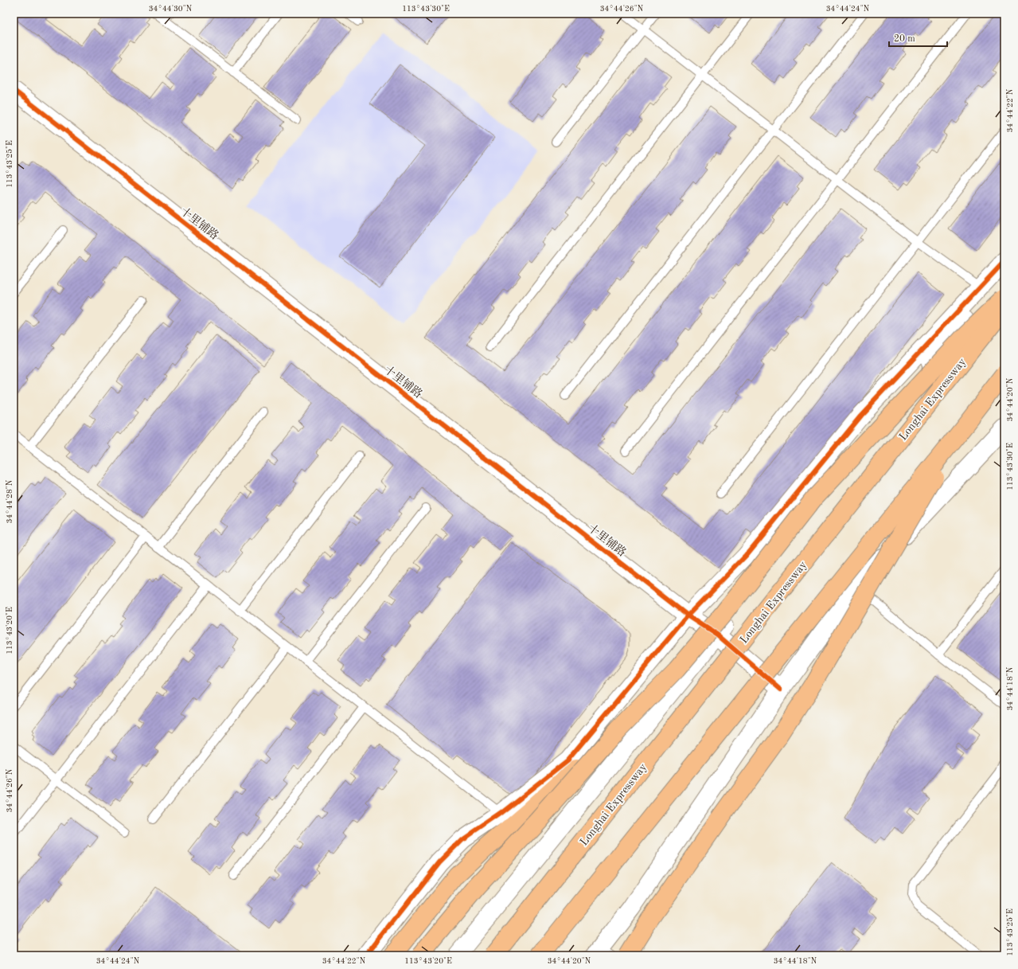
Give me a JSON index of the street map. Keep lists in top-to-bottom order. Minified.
{"streets":{"highway":["Longhai Expressway"],"street":["十里铺路"]},"scale_bar":"20 m","coordinates":["34°44'30\"N","113°43'30\"E","34°44'26\"N","34°44'24\"N","34°44'22\"N","113°43'25\"E","34°44'20\"N","34°44'28\"N","113°43'20\"E","34°44'18\"N"]}
